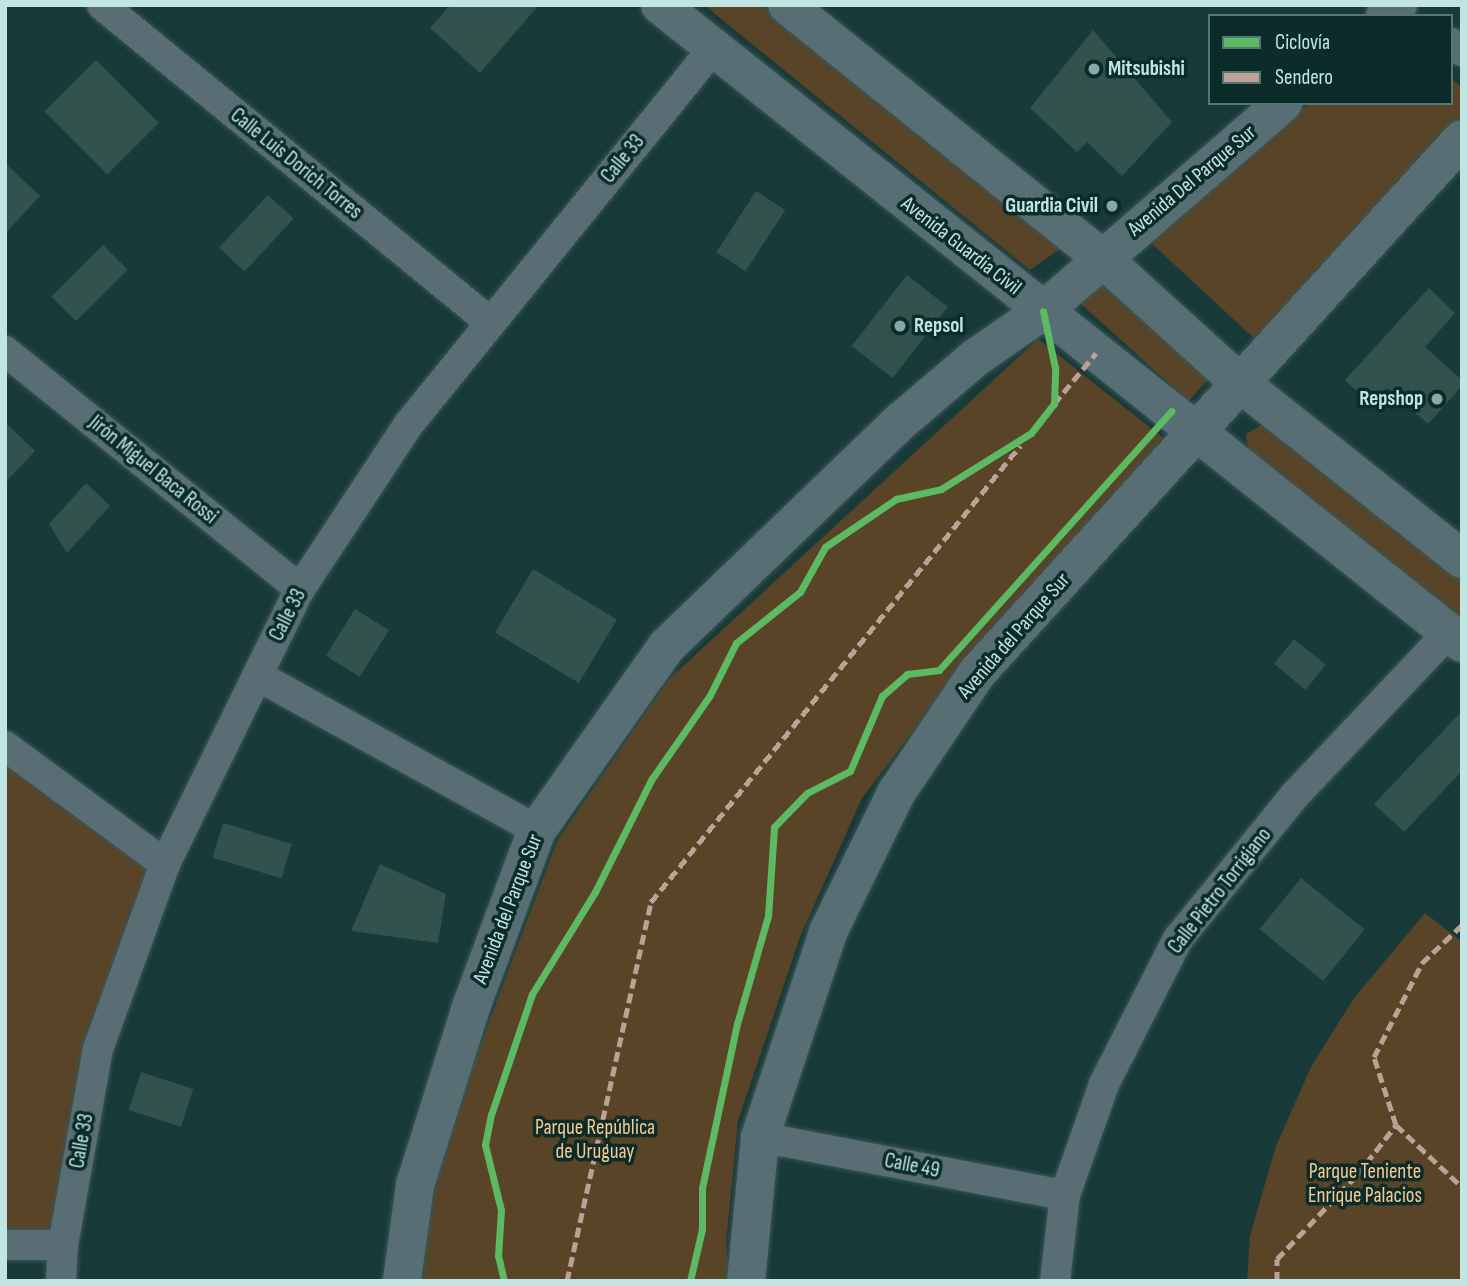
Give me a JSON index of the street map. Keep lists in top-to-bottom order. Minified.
{"streets":{"main road":["Avenida Del Parque Sur","Avenida Guardia Civil","Avenida del Parque Sur"],"street":["Calle 33","Calle Luis Dorich Torres","Jirón Miguel Baca Rossi","Calle Pietro Torrigiano","Calle 49"]},"crossings":[["Calle 33","Calle Luis Dorich Torres"],["Calle 33","Avenida Guardia Civil"],["Calle 33","Jirón Miguel Baca Rossi"],["Avenida Del Parque Sur","Avenida del Parque Sur"],["Avenida Guardia Civil","Avenida del Parque Sur"],["Avenida Guardia Civil","Calle Pietro Torrigiano"],["Avenida del Parque Sur","Calle 49"],["Calle Pietro Torrigiano","Calle 49"]],"parks":["Parque República de Uruguay","Parque Teniente Enrique Palacios"],"places":["Mitsubishi","Guardia Civil","Repsol","Repshop"],"legend":["Ciclovía","Sendero"]}
